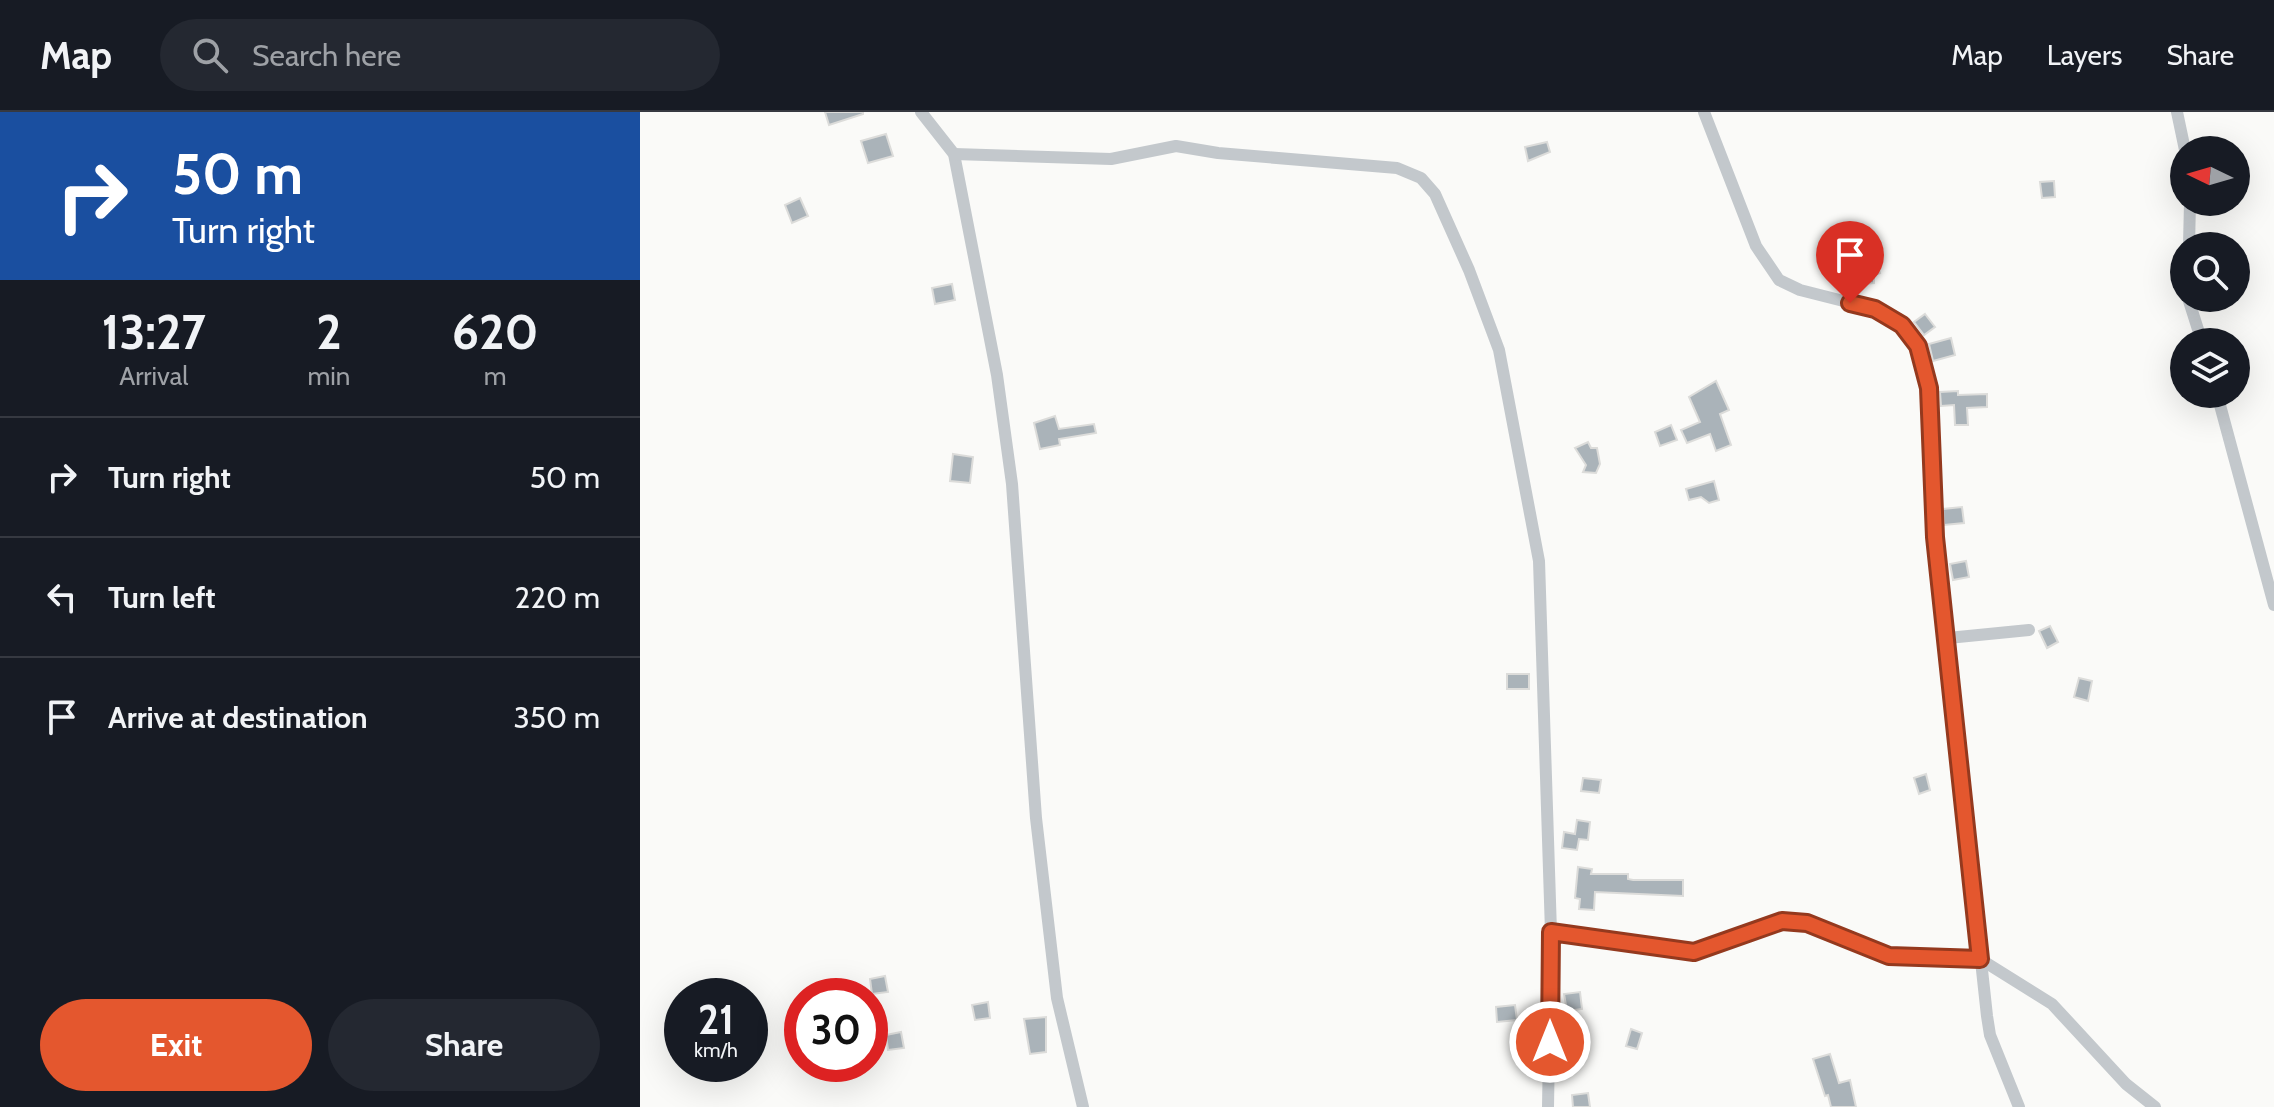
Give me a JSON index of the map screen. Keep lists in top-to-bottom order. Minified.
{"north":"left","page":{"header":"Map","search":"Search here","nav":["Map","Layers","Share"],"turn":["50 m","Turn right"],"eta":["13:27","Arrival","2","min","620","m"],"list":[{"name":"Turn right","value":"50 m"},{"name":"Turn left","value":"220 m"},{"name":"Arrive at destination","value":"350 m"}],"speed":"21 km/h","limit":"30","buttons":["Exit","Share"]}}
